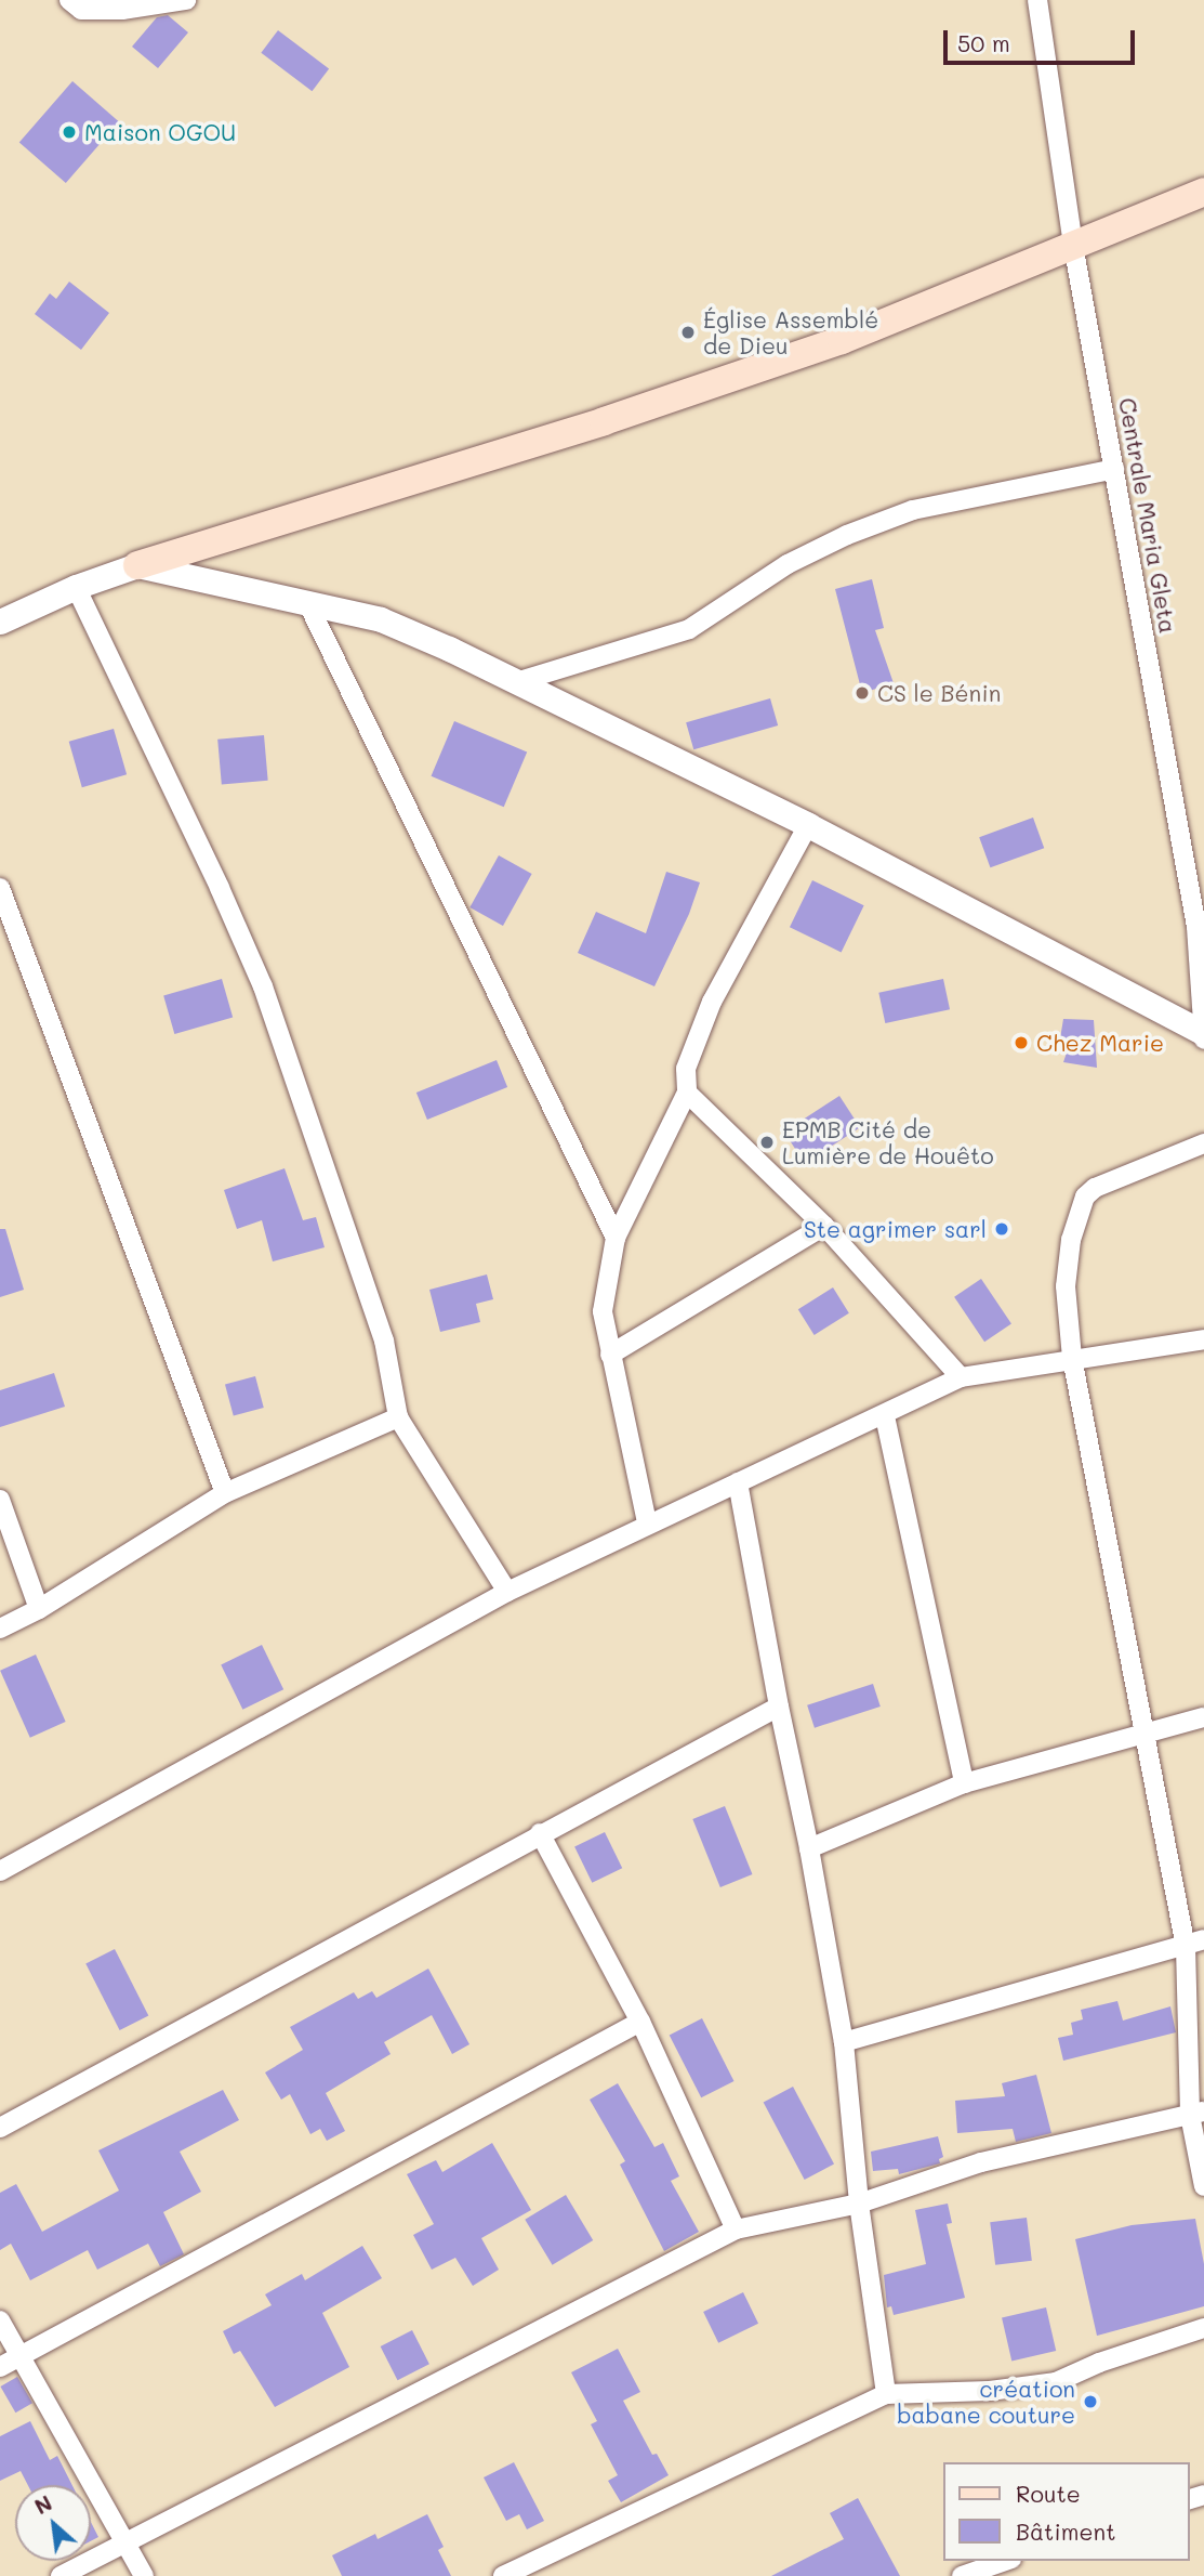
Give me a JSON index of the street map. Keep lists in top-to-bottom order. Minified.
{"streets":{"street":["Centrale Maria Gleta"]},"places":["Maison OGOU","Église Assemblé de Dieu","CS le Bénin","Chez Marie","EPMB Cité de Lumière de Houêto","Ste agrimer sarl","création babane couture"],"legend":["Route","Bâtiment"],"scale_bar":"50 m","north":"top left"}
